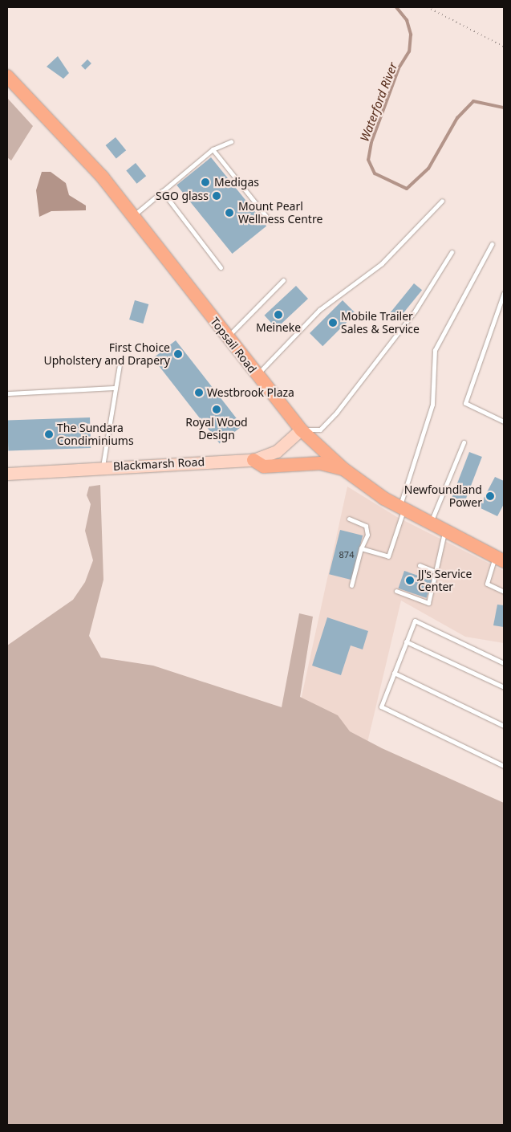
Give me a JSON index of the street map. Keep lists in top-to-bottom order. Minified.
{"streets":{"main road":["Topsail Road","Blackmarsh Road"]},"crossings":[["Topsail Road","Blackmarsh Road"]],"water":["Waterford River"],"places":["Medigas","SGO glass","Mount Pearl Wellness Centre","Meineke","Mobile Trailer Sales & Service","First Choice Upholstery and Drapery","Westbrook Plaza","Royal Wood Design","The Sundara Condiminiums","Newfoundland Power","JJ's Service Center"],"house_numbers":["874"]}
